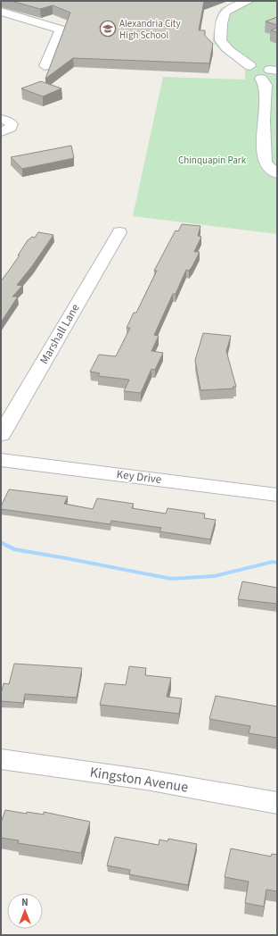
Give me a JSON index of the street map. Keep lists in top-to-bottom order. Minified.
{"streets":{"street":["Marshall Lane","Key Drive","Kingston Avenue"]},"parks":["Chinquapin Park"],"places":{"school or university":["Alexandria City High School"]},"north":"top"}
